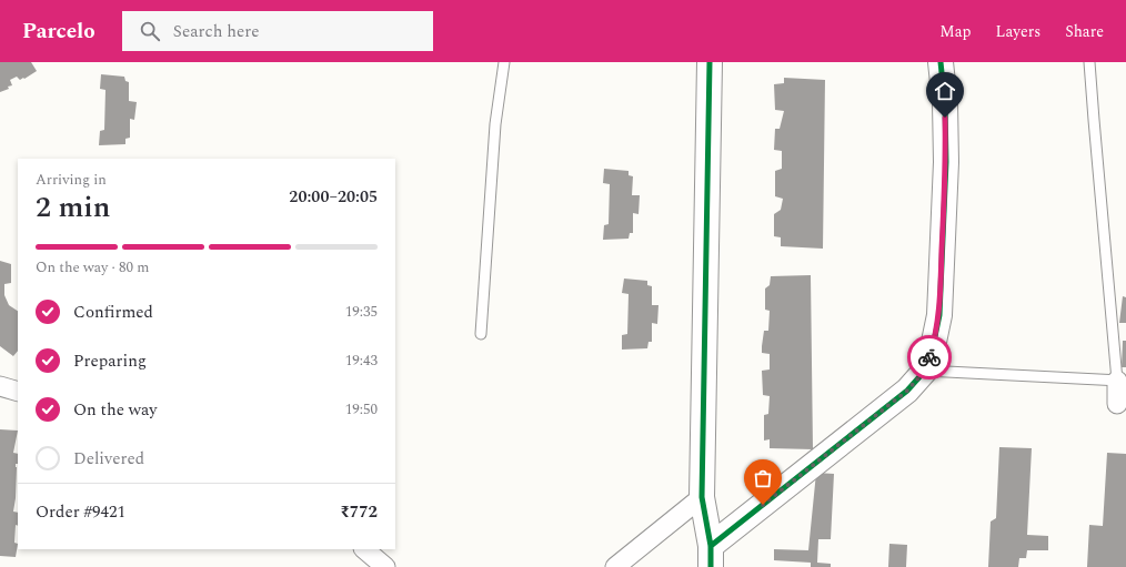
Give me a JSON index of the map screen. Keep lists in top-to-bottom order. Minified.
{"page":{"header":"Parcelo","search":"Search here","nav":["Map","Layers","Share"],"heading":["2 min","Arriving in","20:00–20:05"],"panel":["Order #9421","₹772"],"bar":"On the way · 80 m","list":[["Confirmed","19:35"],["Preparing","19:43"],["On the way","19:50"],"Delivered"]}}
